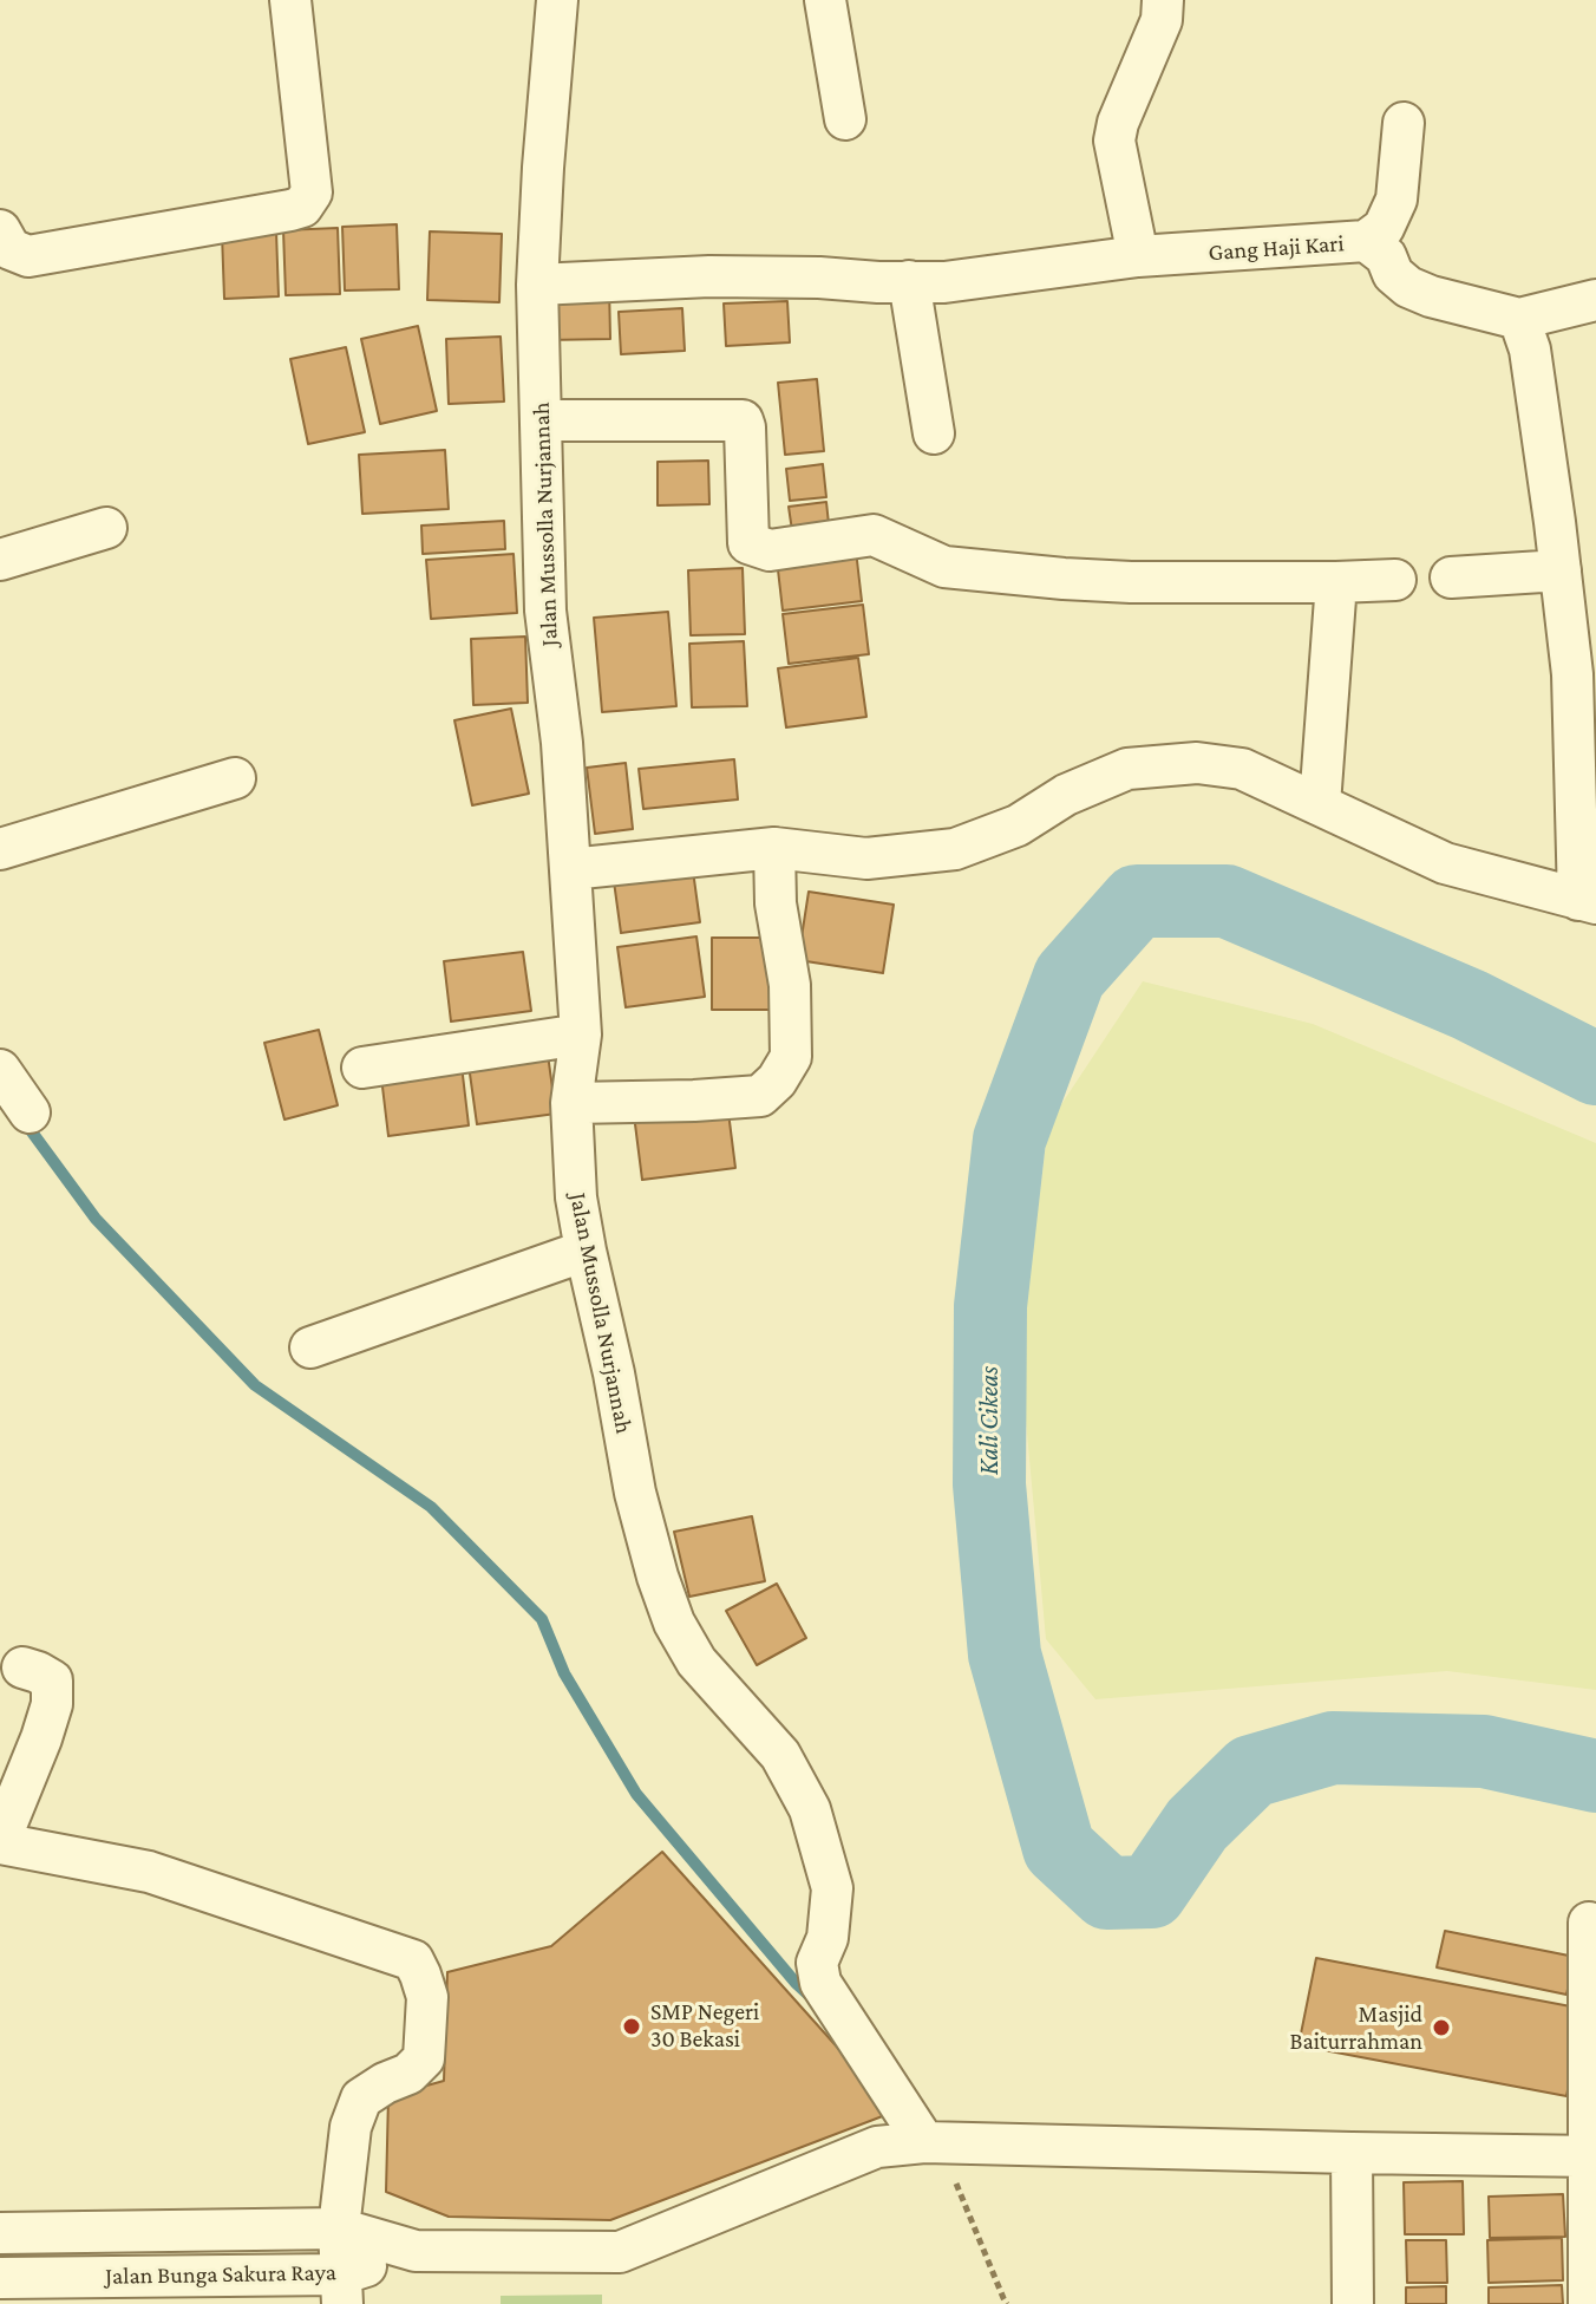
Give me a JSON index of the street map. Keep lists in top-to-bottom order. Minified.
{"streets":{"street":["Gang Haji Kari","Jalan Mussolla Nurjannah","Jalan Bunga Sakura Raya"]},"crossings":[["Gang Haji Kari","Jalan Mussolla Nurjannah"]],"water":["Kali Cikeas"],"places":["SMP Negeri 30 Bekasi","Masjid Baiturrahman"]}
